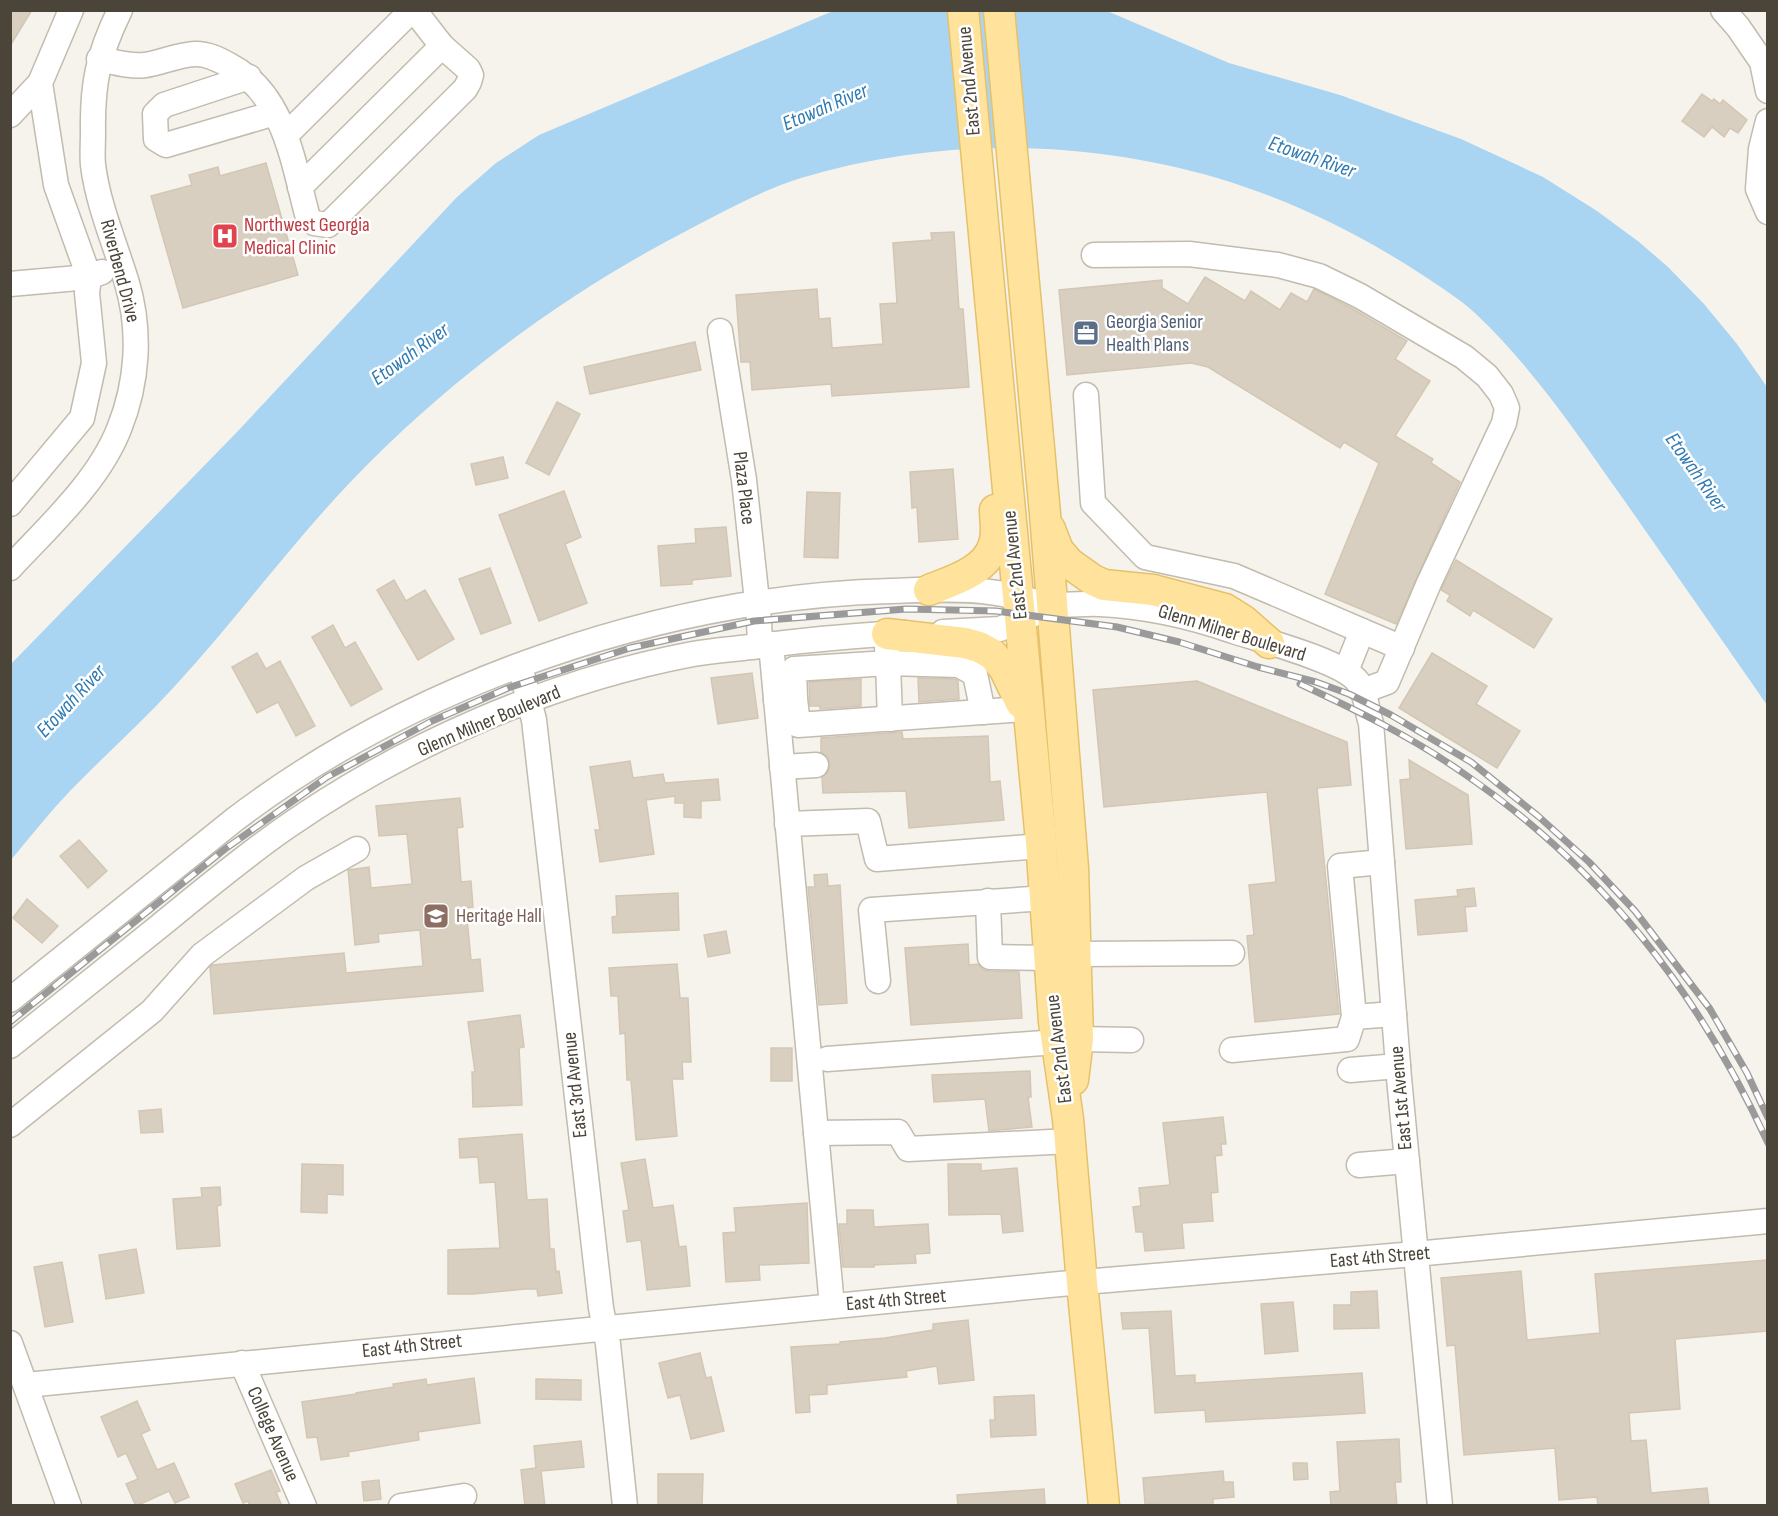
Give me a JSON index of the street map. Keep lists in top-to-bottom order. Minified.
{"streets":{"main road":["East 2nd Avenue"],"street":["Riverbend Drive","Plaza Place","Glenn Milner Boulevard","East 3rd Avenue","East 1st Avenue","East 4th Street","College Avenue"]},"crossings":[["East 2nd Avenue","Glenn Milner Boulevard"],["East 2nd Avenue","East 4th Street"],["Plaza Place","Glenn Milner Boulevard"],["Glenn Milner Boulevard","East 3rd Avenue"],["Glenn Milner Boulevard","East 1st Avenue"],["East 3rd Avenue","East 4th Street"],["East 1st Avenue","East 4th Street"],["East 4th Street","College Avenue"]],"water":["Etowah River"],"places":{"hospital":["Northwest Georgia Medical Clinic"],"office":["Georgia Senior Health Plans"],"school or university":["Heritage Hall"]}}
